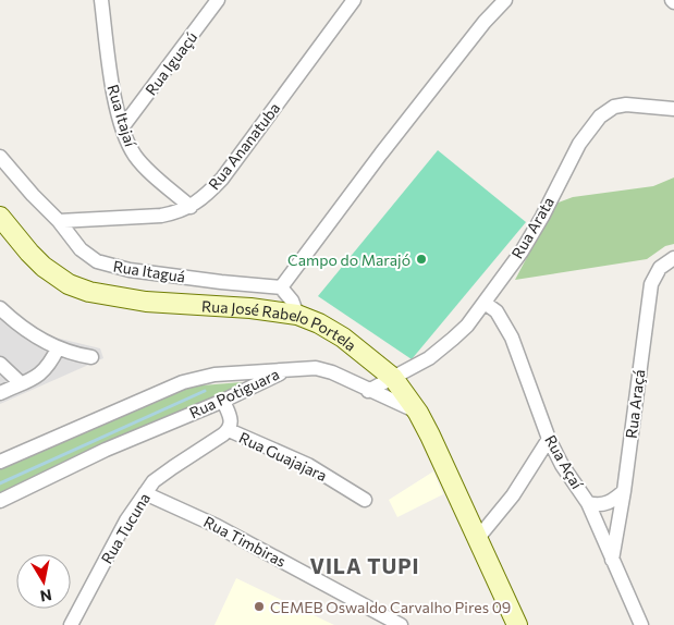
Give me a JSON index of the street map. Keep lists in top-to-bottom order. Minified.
{"streets":{"street":["Rua Iguaçú","Rua Itajaí","Rua Ananatuba","Rua Arata","Rua Itaguá","Rua José Rabelo Portela","Rua Potiguara","Rua Araçá","Rua Guajajara","Rua Açaí","Rua Tucuna","Rua Timbiras"]},"crossings":[["Rua Iguaçú","Rua Itajaí"],["Rua Itajaí","Rua Ananatuba"],["Rua Ananatuba","Rua Itaguá"],["Rua Arata","Rua José Rabelo Portela"],["Rua Arata","Rua Açaí"],["Rua Araçá","Rua Açaí"],["Rua Guajajara","Rua Tucuna"],["Rua Tucuna","Rua Timbiras"]],"districts":["VILA TUPI"],"places":["Campo do Marajó","CEMEB Oswaldo Carvalho Pires 09"],"north":"bottom"}
